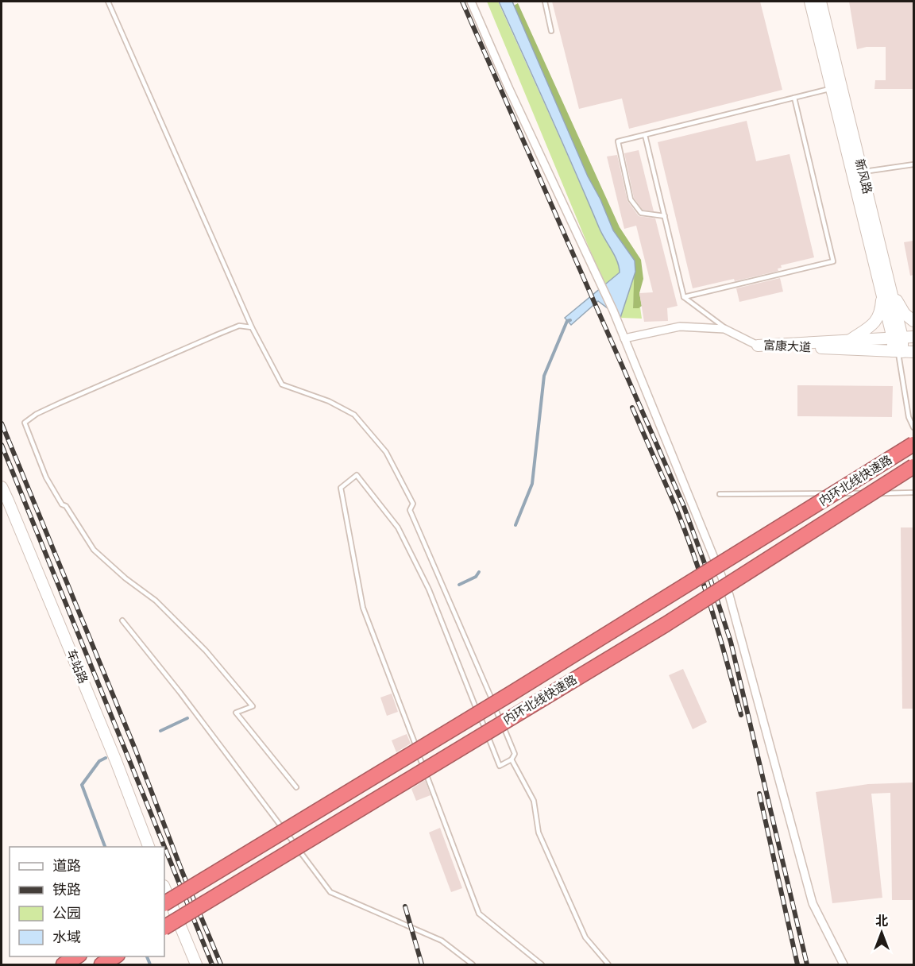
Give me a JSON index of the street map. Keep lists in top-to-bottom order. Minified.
{"streets":{"highway":["内环北线快速路"],"main road":["新风路","富康大道","车站路"]},"crossings":[["新风路","富康大道"]],"legend":["道路","铁路","公园","水域"],"north":"top"}
